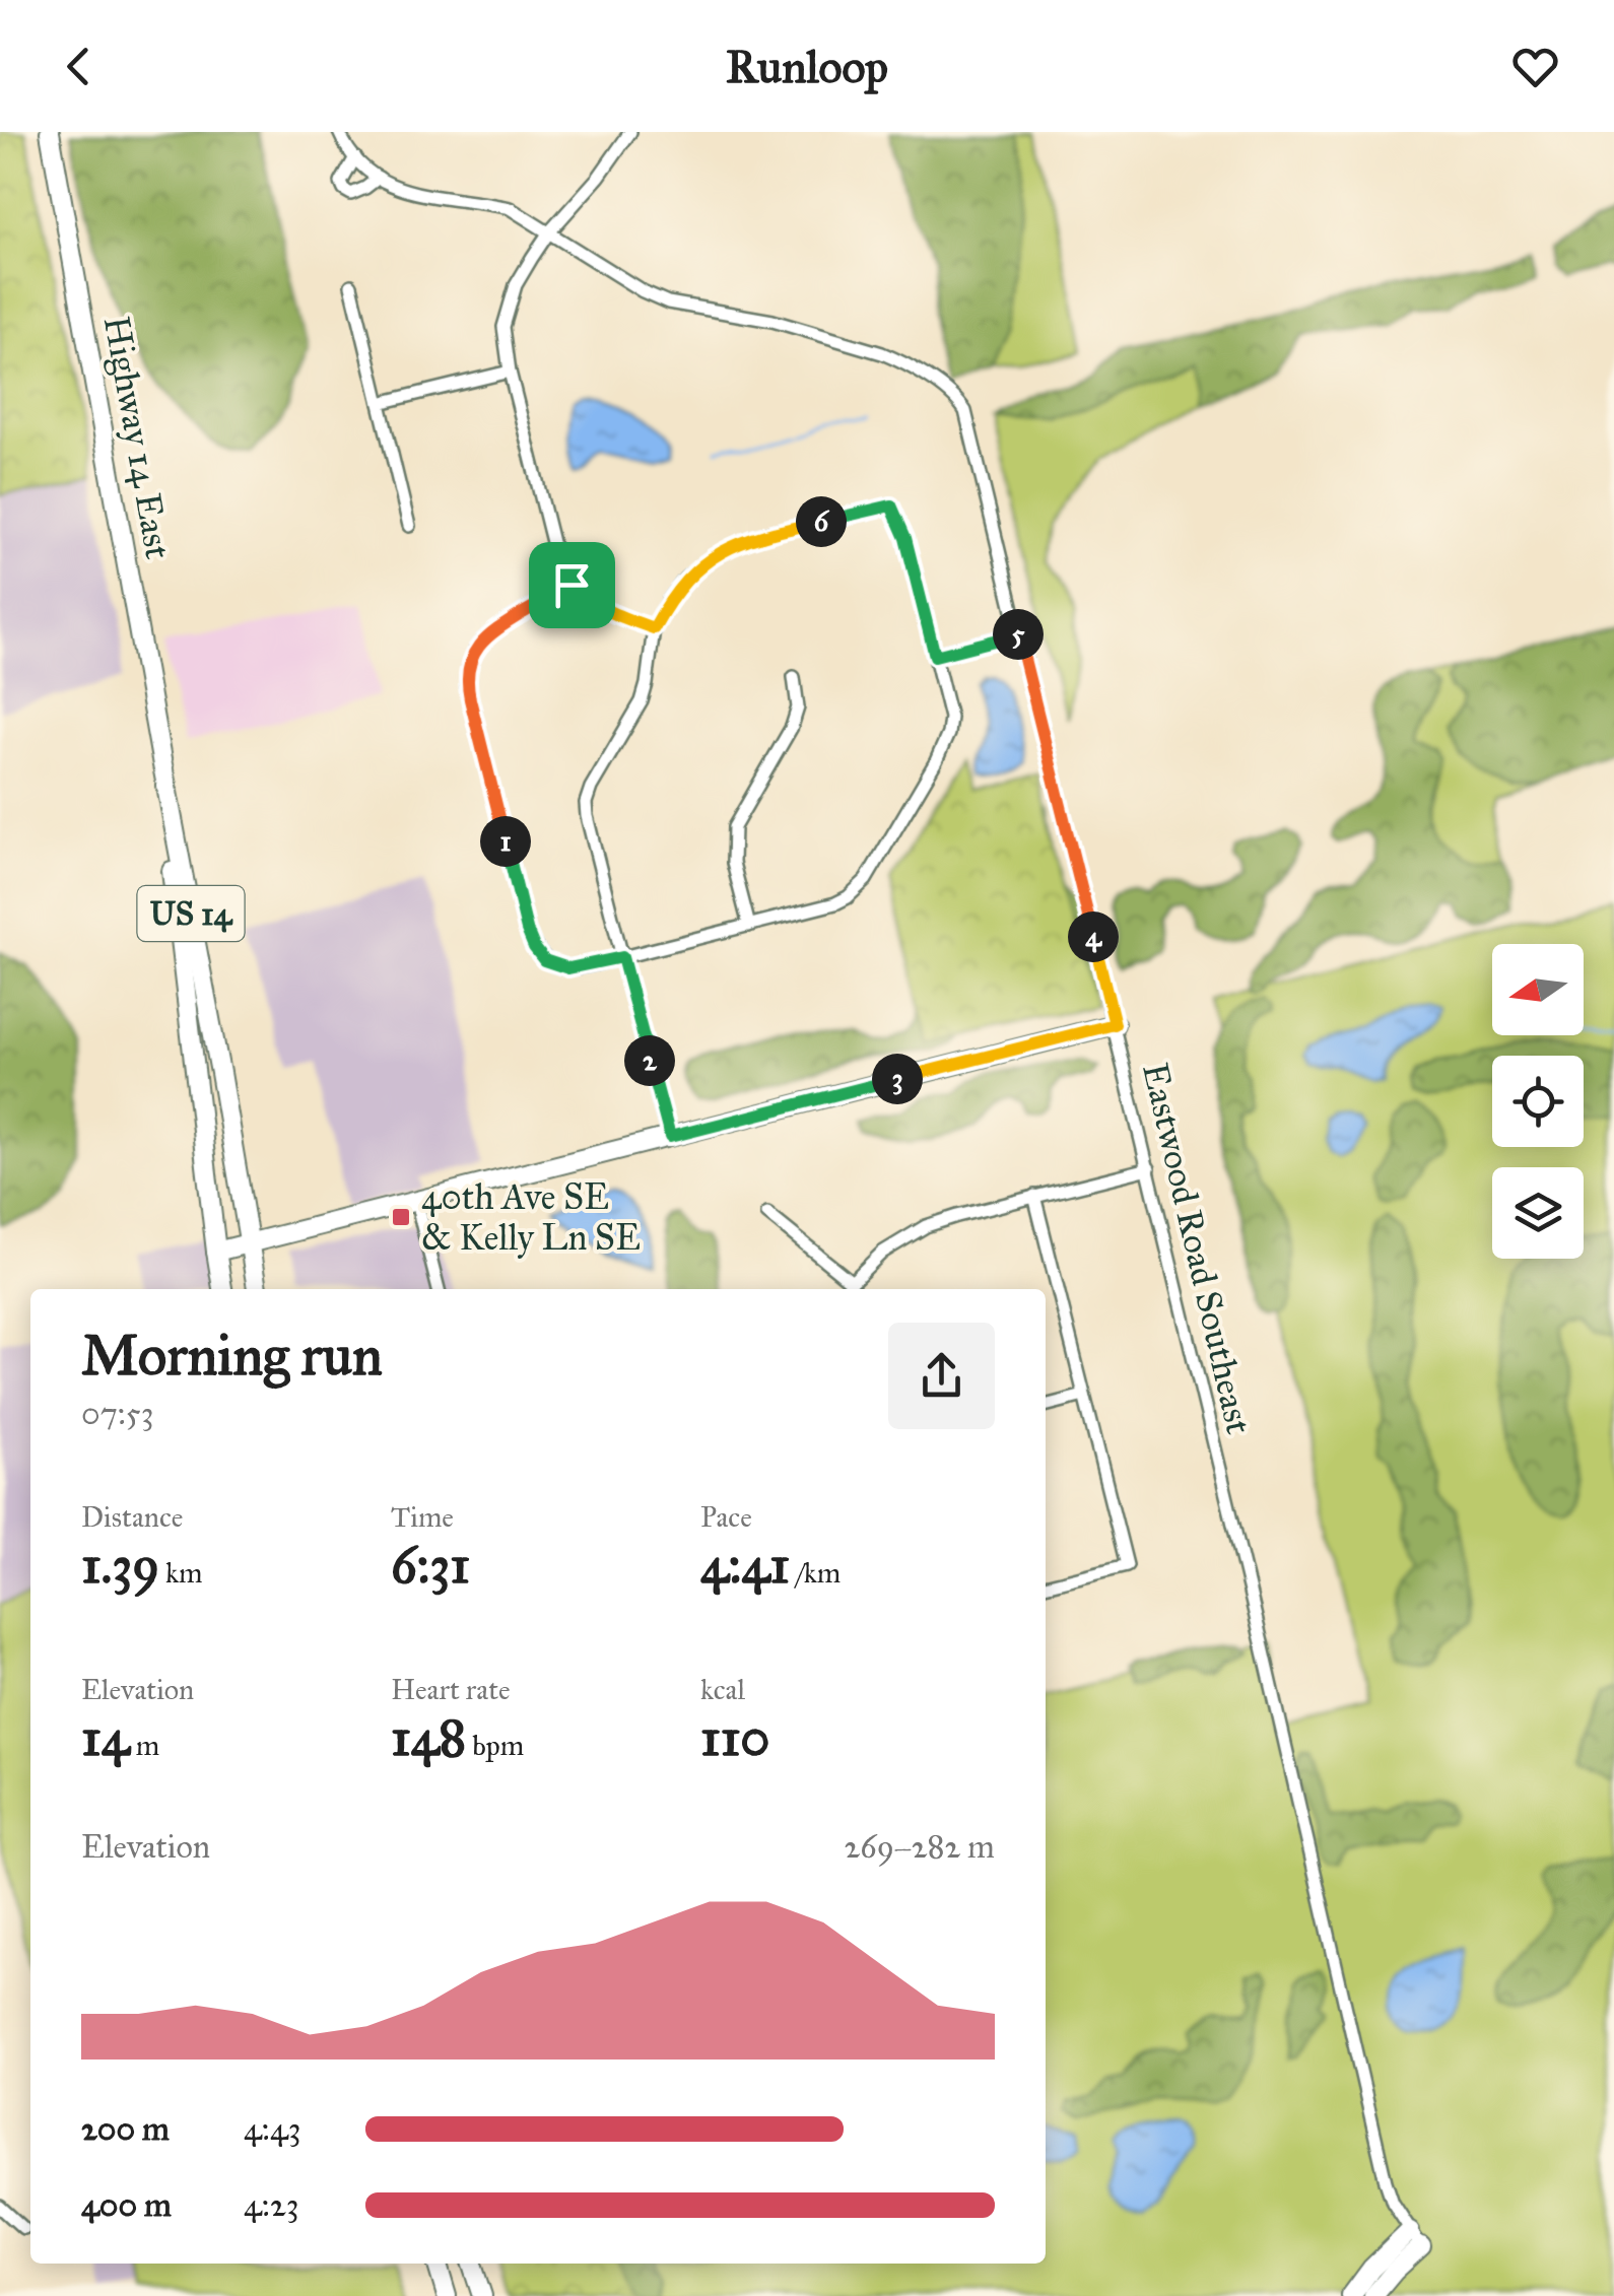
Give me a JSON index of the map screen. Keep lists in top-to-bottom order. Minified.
{"streets":{"main road":["Highway 14 East","US 14"],"street":["Eastwood Road Southeast"]},"places":{"transit":["40th Ave SE & Kelly Ln SE"]},"north":"left","page":{"header":"Runloop","pins":["6","5","1","4","2","3"],"heading":["Morning run","07:53"],"stats":[["Distance","1.39 km"],["Time","6:31"],["Pace","4:41 /km"],["Elevation","14 m"],["Heart rate","148 bpm"],["kcal","110"]],"chart":["Elevation","269–282 m"],"list":[{"name":"200 m","note":"4:43"},{"name":"400 m","note":"4:23"}]}}
